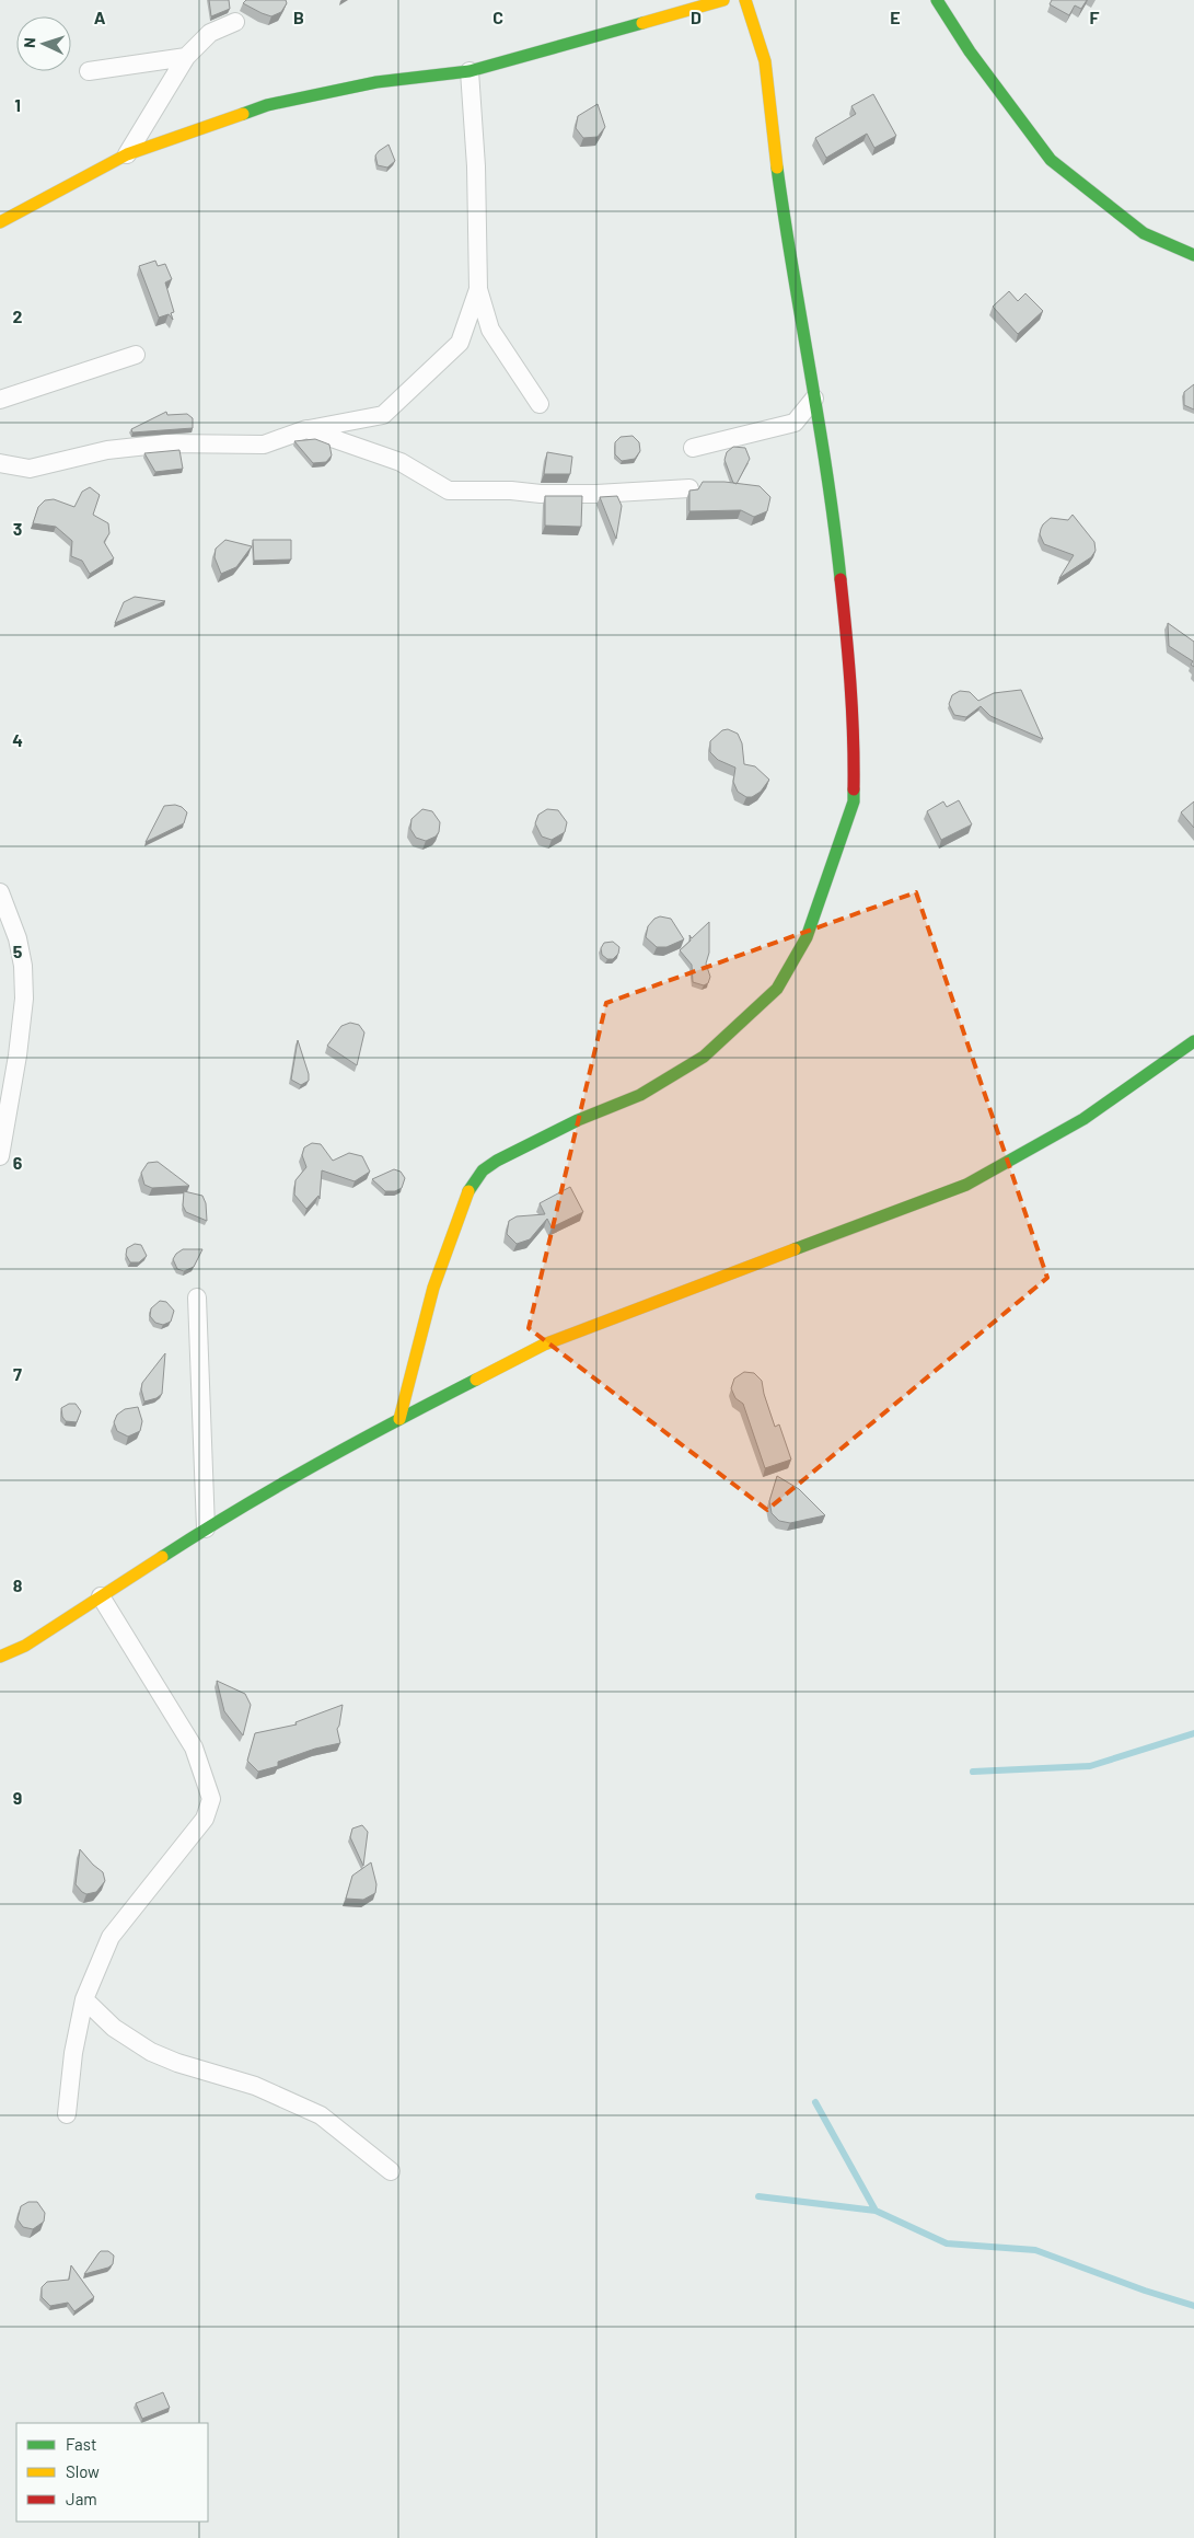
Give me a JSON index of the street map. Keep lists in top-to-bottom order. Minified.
{"legend":["Fast","Slow","Jam"],"north":"left","grid":{"columns":["A","B","C","D","E","F"],"rows":["1","2","3","4","5","6","7","8","9"]}}
